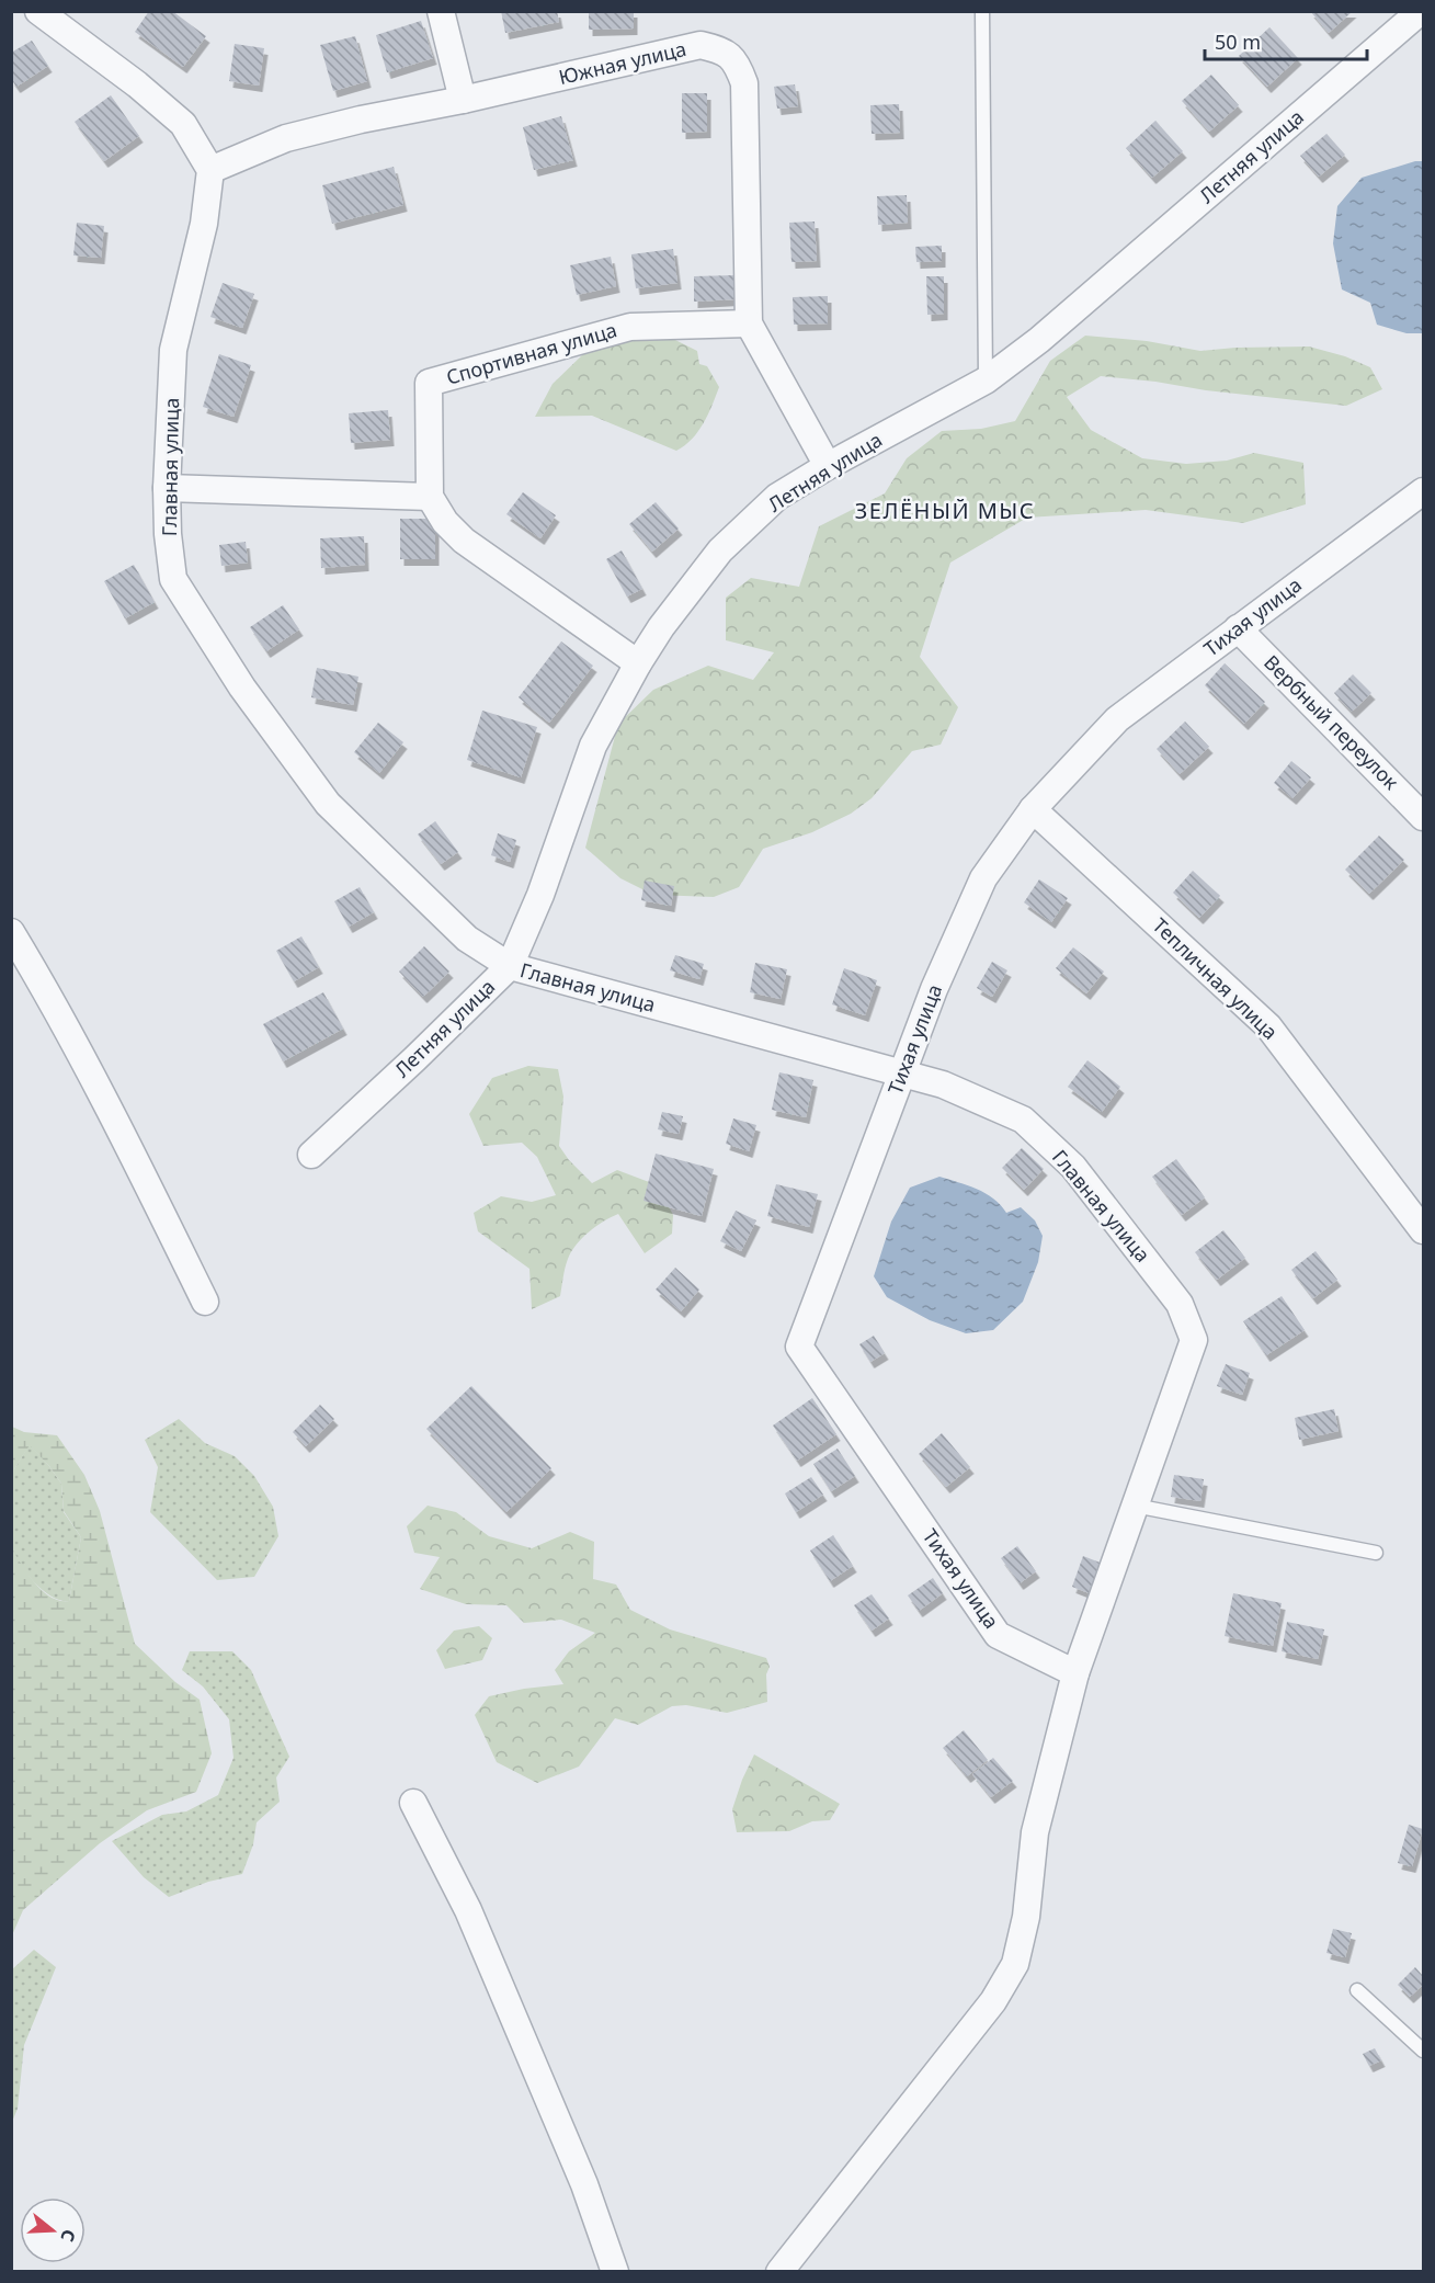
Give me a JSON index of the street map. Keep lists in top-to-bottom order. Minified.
{"streets":{"street":["Южная улица","Летняя улица","Спортивная улица","Главная улица","Тихая улица","Вербный переулок","Тепличная улица"]},"crossings":[["Южная улица","Летняя улица"],["Южная улица","Спортивная улица"],["Южная улица","Главная улица"],["Летняя улица","Главная улица"],["Главная улица","Тихая улица"],["Тихая улица","Вербный переулок"],["Тихая улица","Тепличная улица"]],"districts":["ЗЕЛЁНЫЙ МЫС"],"scale_bar":"50 m","north":"right"}
